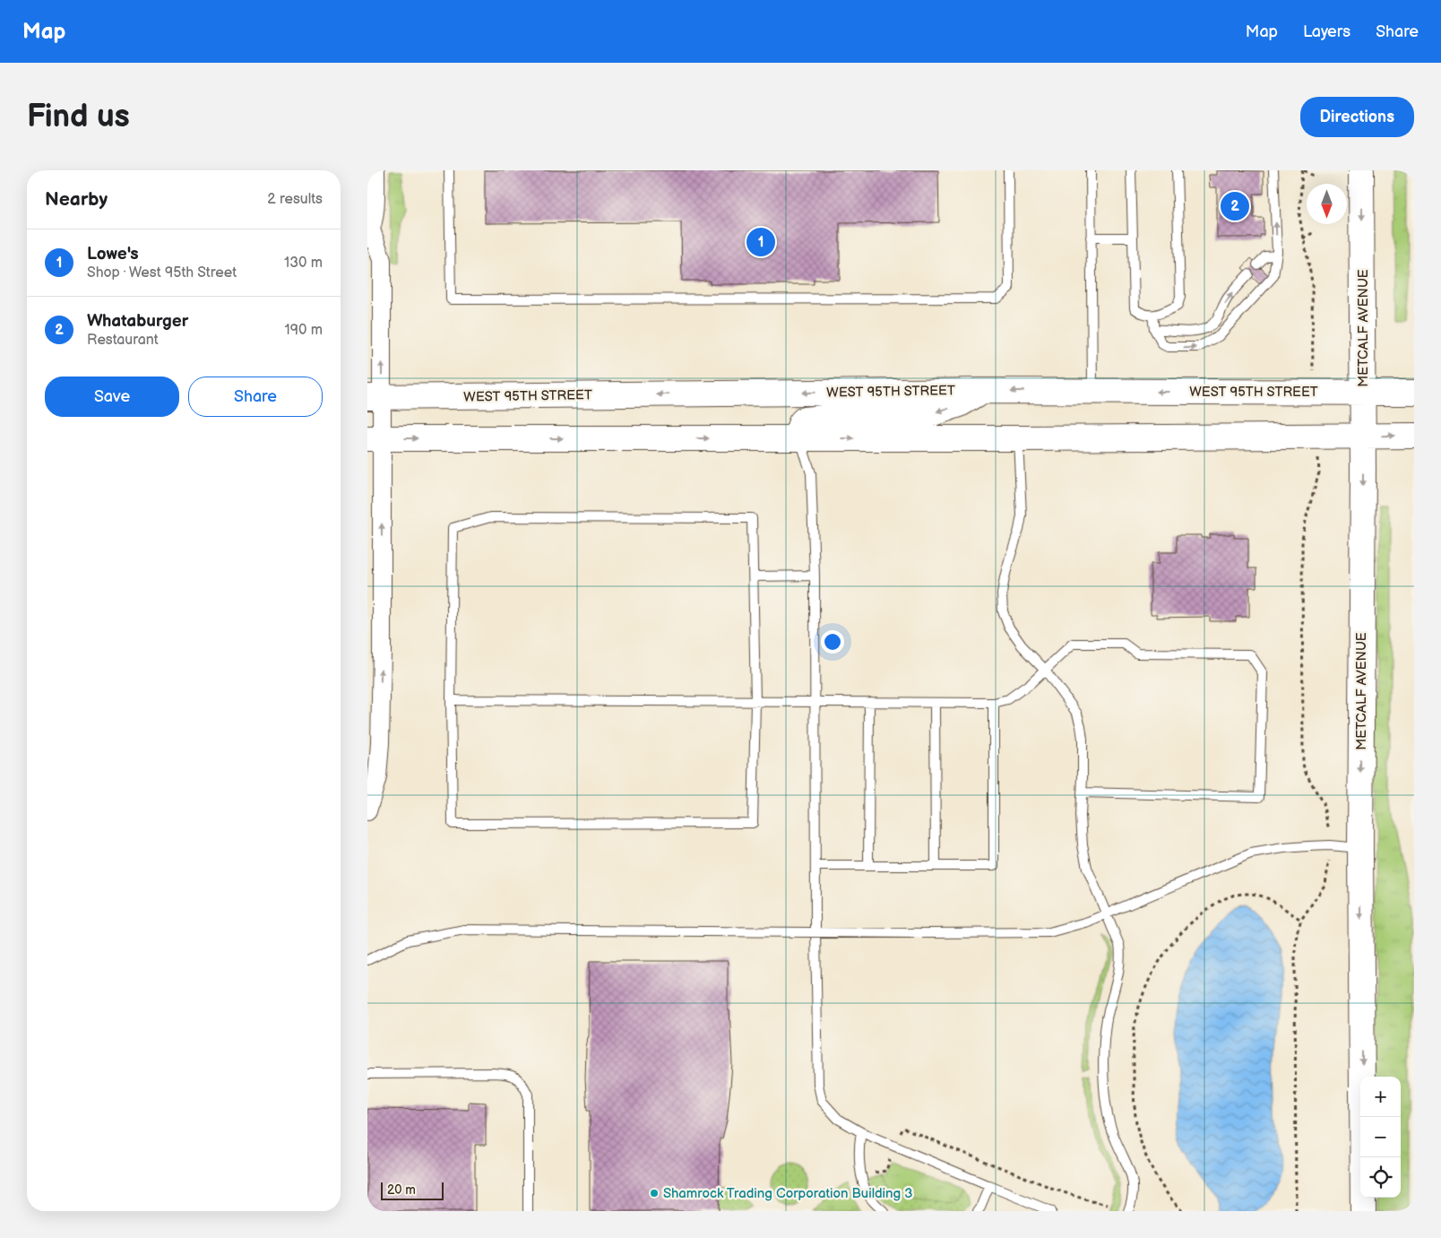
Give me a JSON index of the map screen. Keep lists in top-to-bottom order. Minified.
{"streets":{"main road":["METCALF AVENUE","WEST 95TH STREET"]},"crossings":[["METCALF AVENUE","WEST 95TH STREET"]],"one_way":["METCALF AVENUE"],"places":["Shamrock Trading Corporation Building 3"],"scale_bar":"20 m","north":"bottom","page":{"header":"Map","nav":["Map","Layers","Share"],"buttons":["Directions",["Save","Share"]],"title":"Find us","heading":["Nearby","2 results"],"pins":["2","1"],"list":[{"mark":"1","name":"Lowe's","note":"Shop · West 95th Street","value":"130 m"},{"mark":"2","name":"Whataburger","note":"Restaurant","value":"190 m"}],"map_buttons":["+","−"],"scale":"20 m"}}
